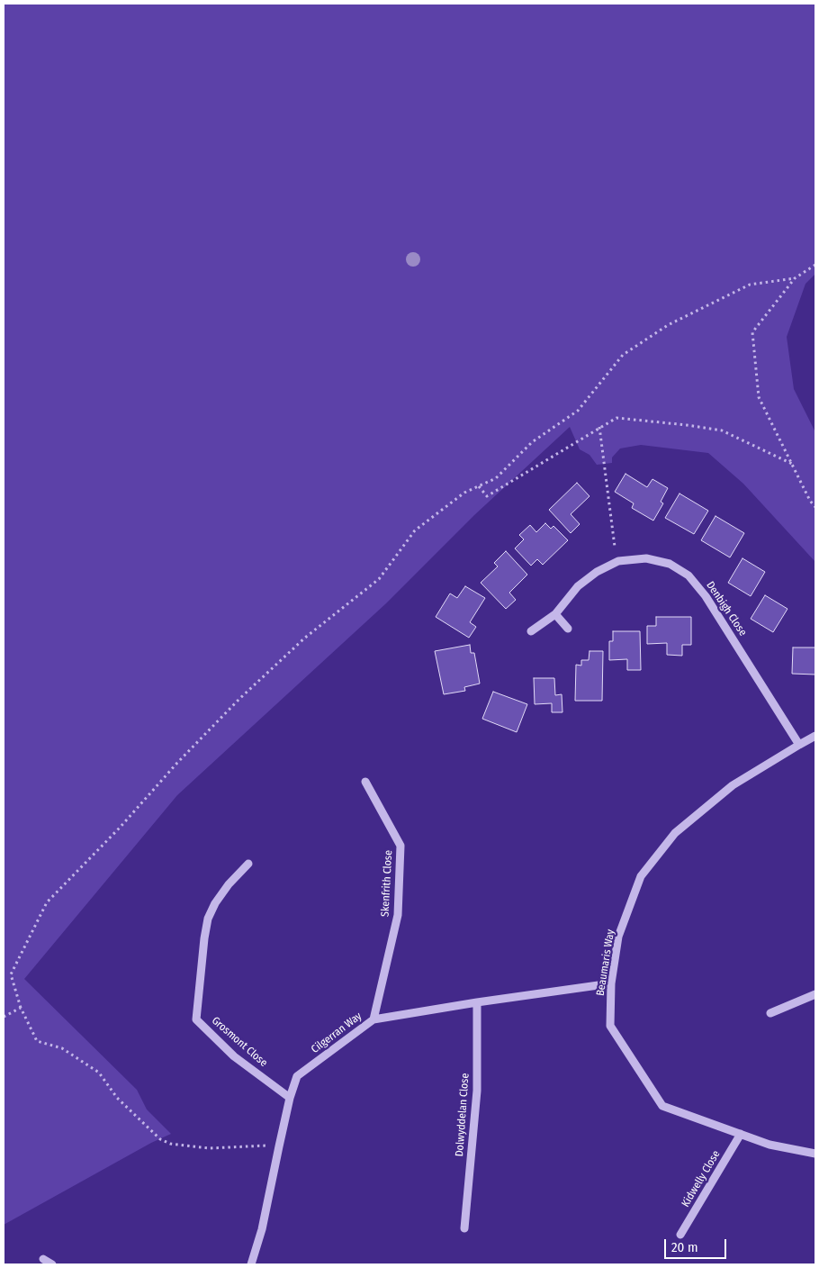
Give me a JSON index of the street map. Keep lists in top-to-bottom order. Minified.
{"streets":{"street":["Denbigh Close","Skenfrith Close","Beaumaris Way","Cilgerran Way","Grosmont Close","Dolwyddelan Close","Kidwelly Close"]},"crossings":[["Denbigh Close","Beaumaris Way"],["Skenfrith Close","Cilgerran Way"],["Beaumaris Way","Cilgerran Way"],["Beaumaris Way","Kidwelly Close"],["Cilgerran Way","Grosmont Close"],["Cilgerran Way","Dolwyddelan Close"]],"scale_bar":"20 m"}
